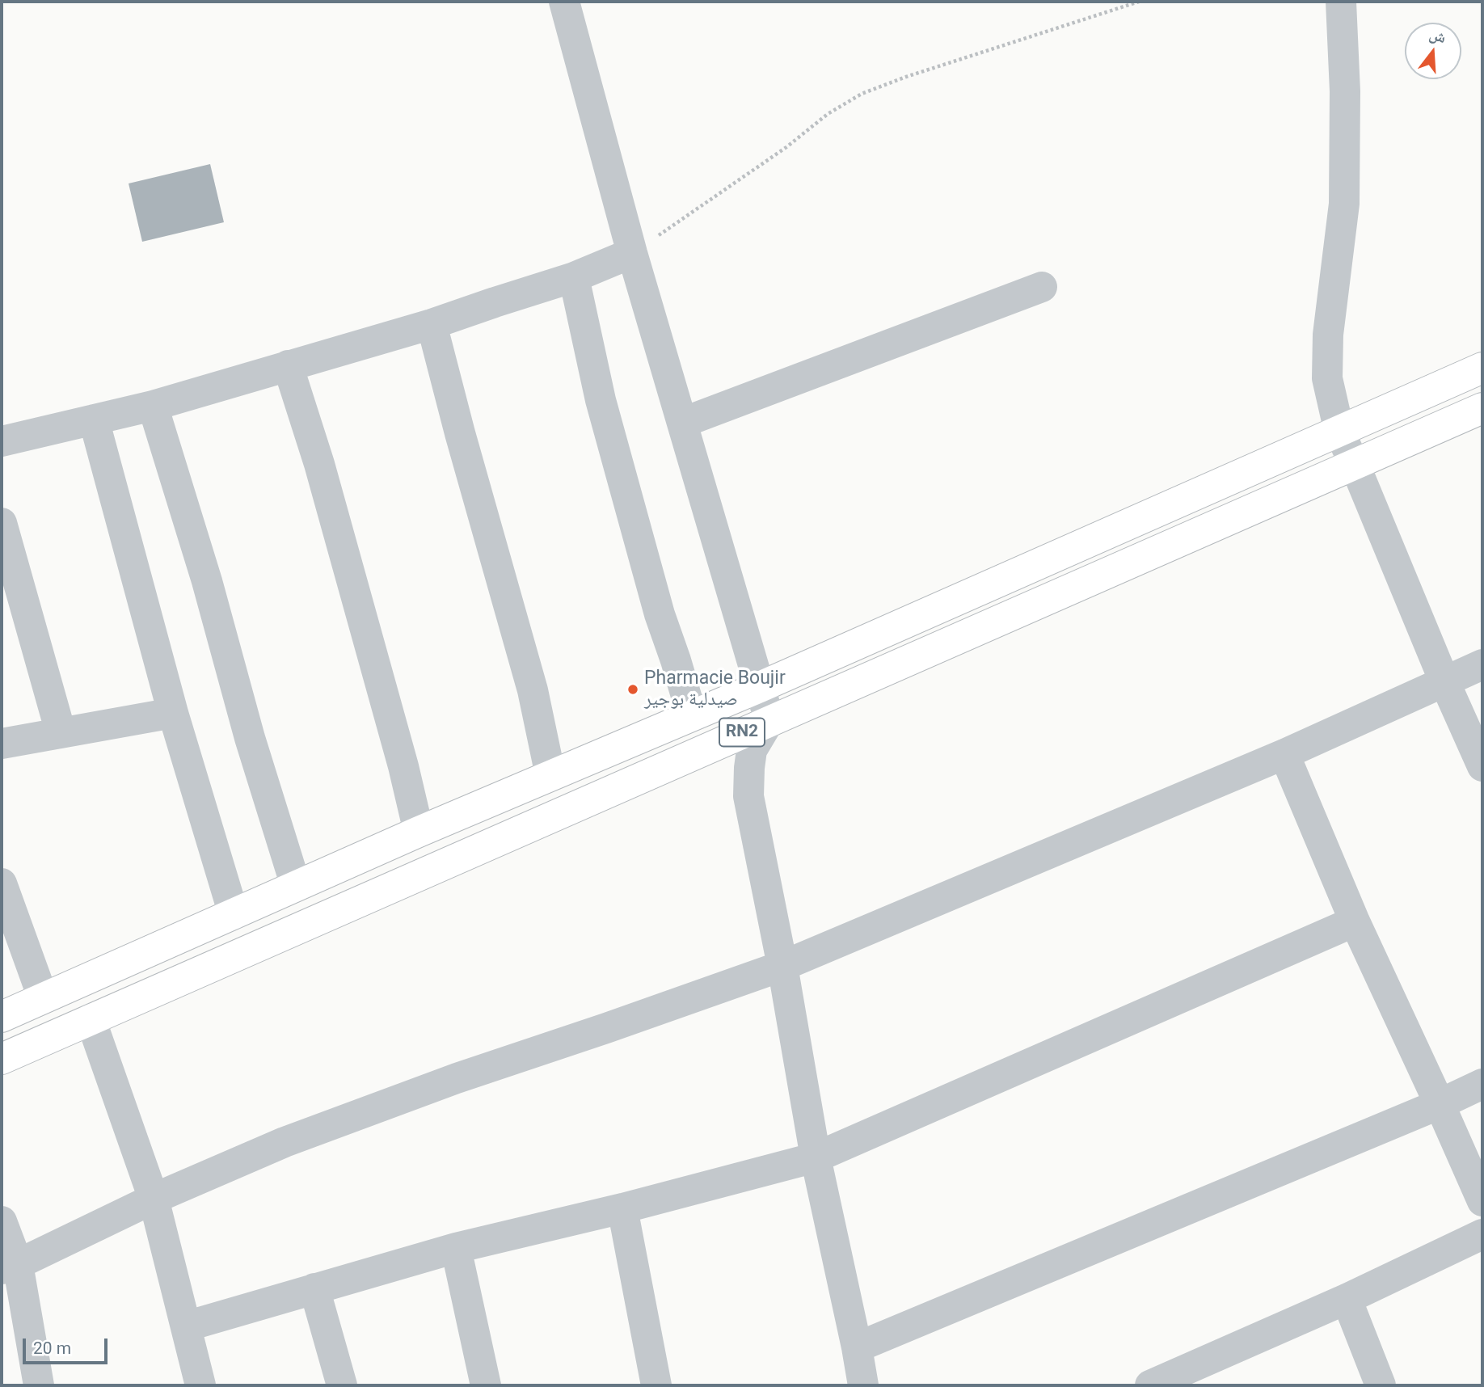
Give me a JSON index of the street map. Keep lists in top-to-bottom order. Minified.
{"streets":{"highway":["RN2"]},"places":["Pharmacie Boujir صيدلية بوجير"],"scale_bar":"20 m","north":"top"}
